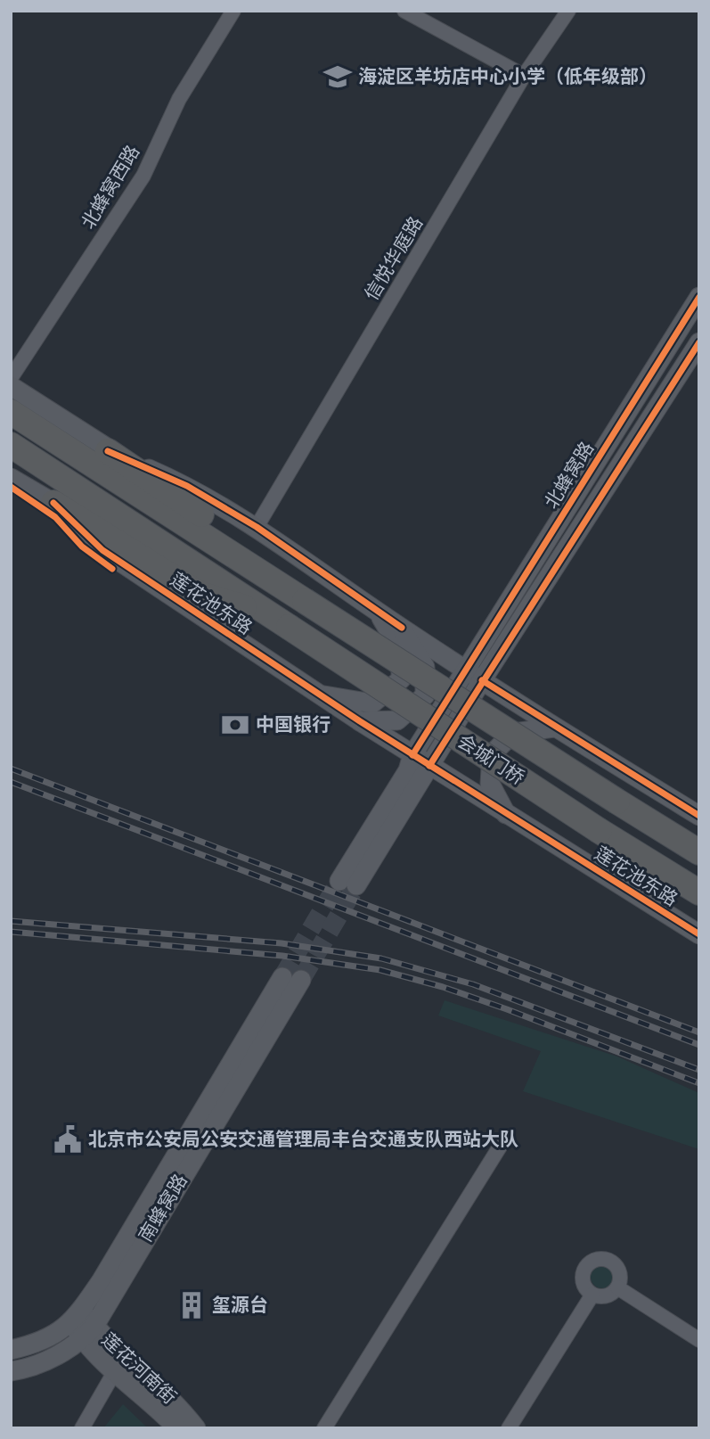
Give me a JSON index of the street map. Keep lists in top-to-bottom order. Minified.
{"streets":{"highway":["莲花池东路","会城门桥"],"street":["北蜂窝西路","信悦华庭路","北蜂窝路","南蜂窝路","莲花河南街"]},"crossings":[["北蜂窝路","莲花池东路"],["莲花池东路","会城门桥"],["南蜂窝路","莲花河南街"]],"places":{"school or university":["海淀区羊坊店中心小学（低年级部）"],"bank":["中国银行"],"public building":["北京市公安局公安交通管理局丰台交通支队西站大队"],"building":["玺源台"]}}
